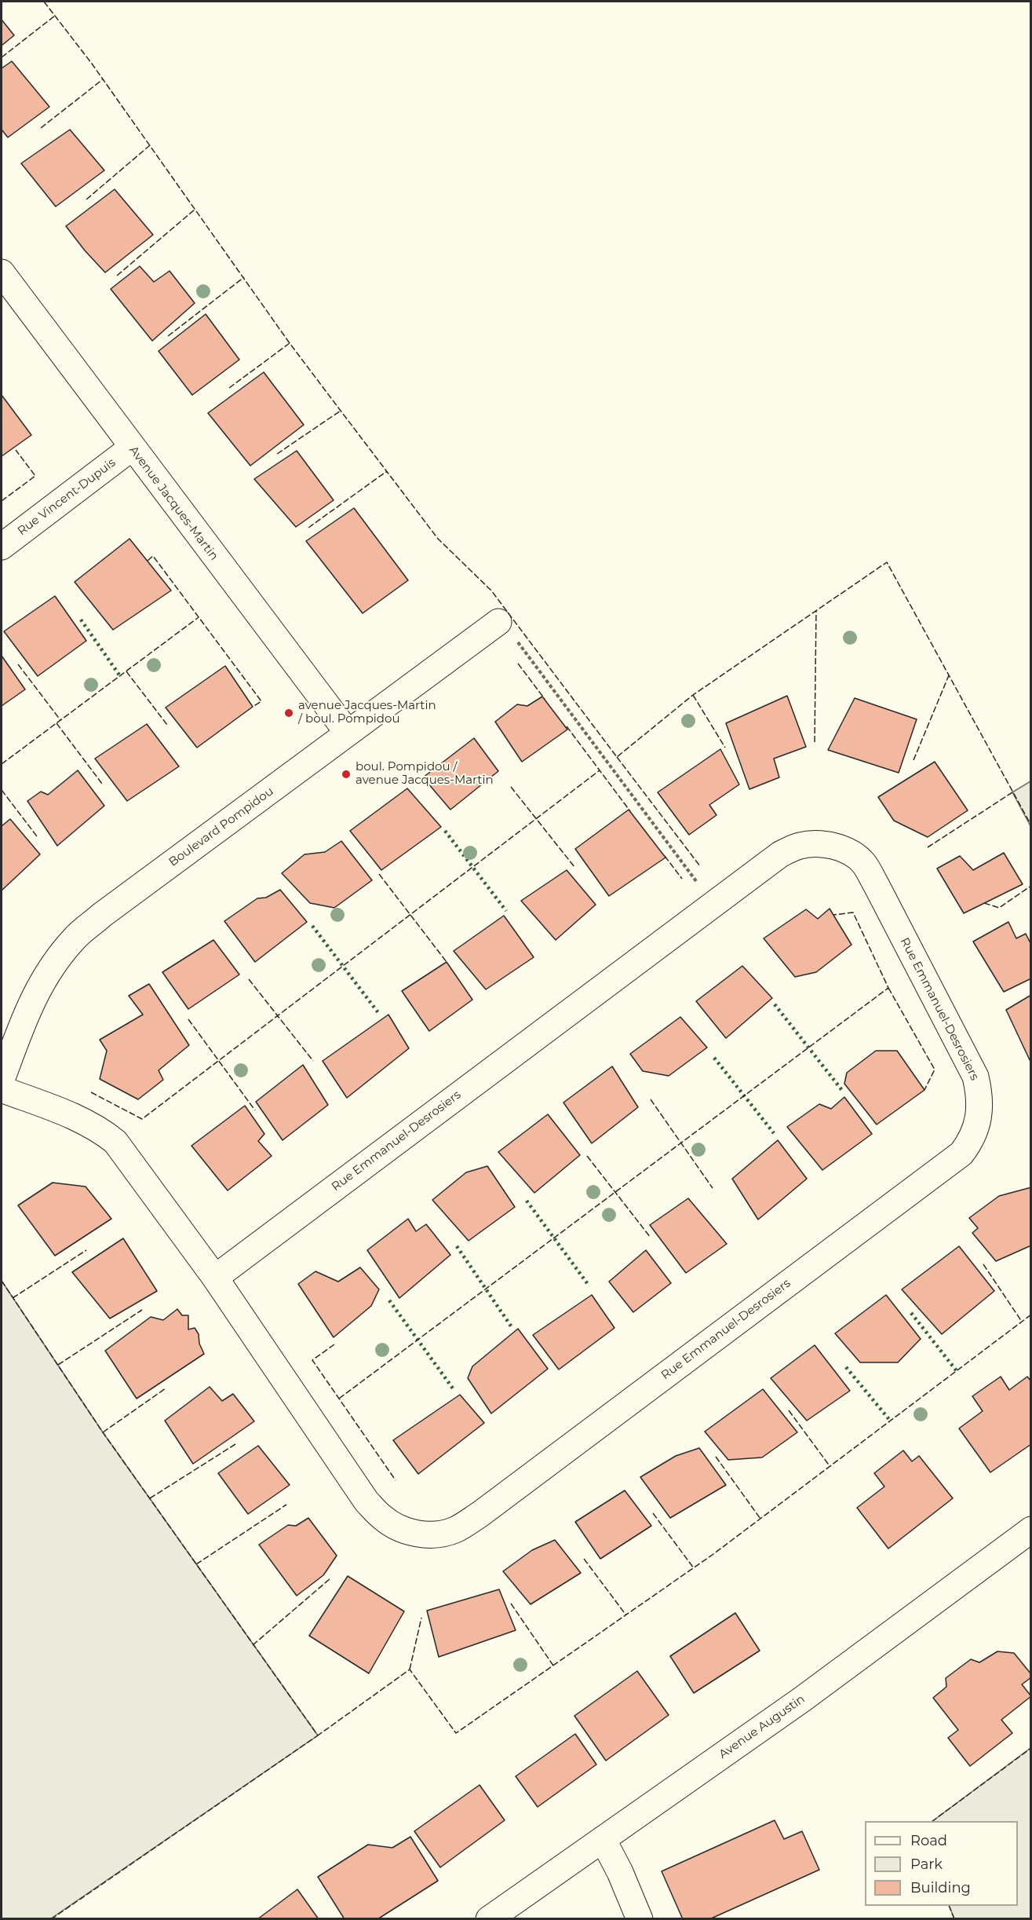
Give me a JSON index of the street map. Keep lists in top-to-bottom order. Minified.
{"streets":{"street":["Rue Vincent-Dupuis","Avenue Jacques-Martin","Boulevard Pompidou","Rue Emmanuel-Desrosiers","Avenue Augustin"]},"crossings":[["Rue Vincent-Dupuis","Avenue Jacques-Martin"],["Avenue Jacques-Martin","Boulevard Pompidou"]],"places":["avenue Jacques-Martin / boul. Pompidou","boul. Pompidou / avenue Jacques-Martin"],"legend":["Road","Park","Building"]}
